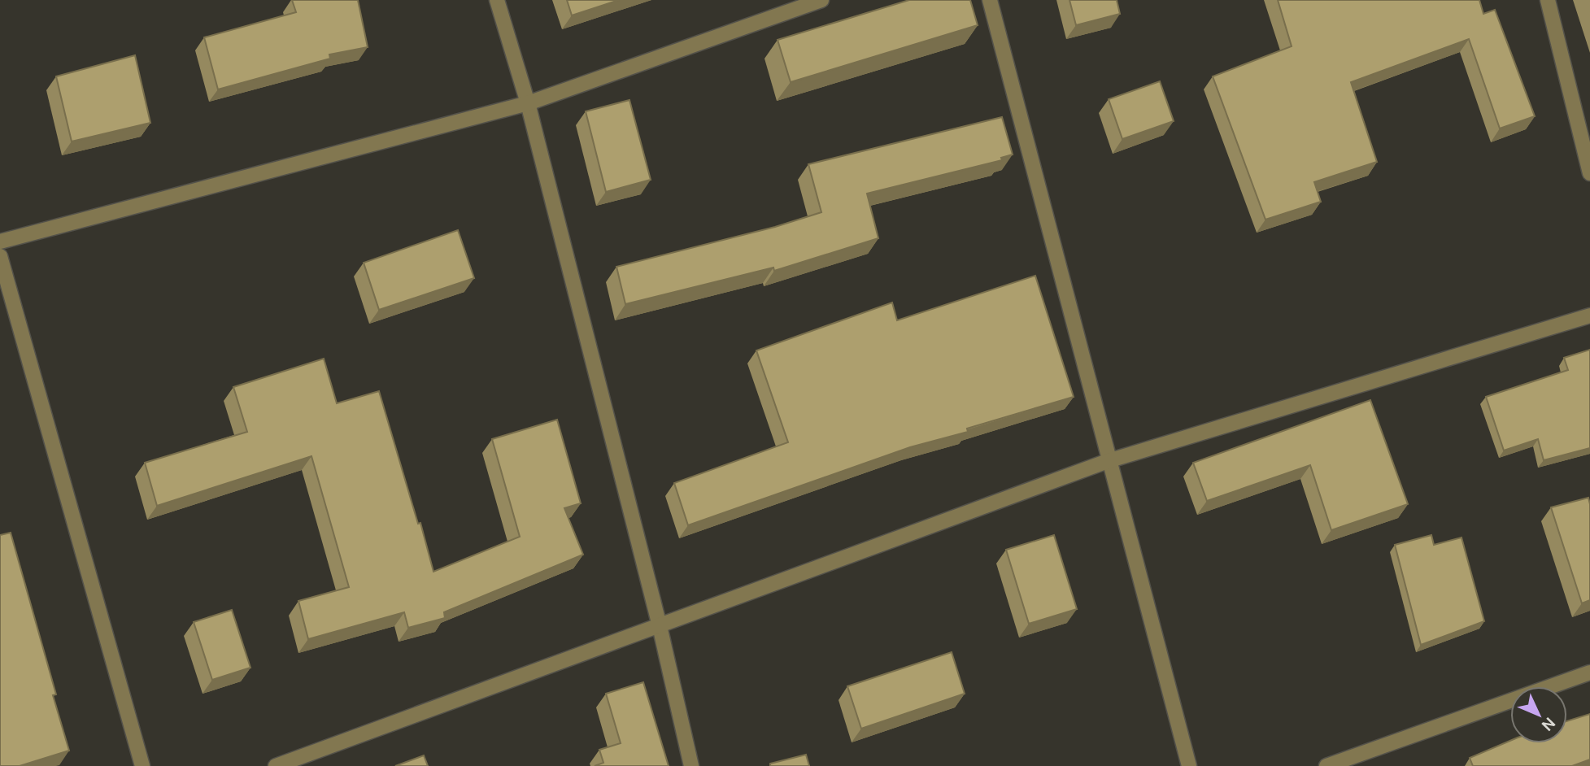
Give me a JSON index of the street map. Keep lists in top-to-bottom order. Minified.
{"north":"bottom right"}
